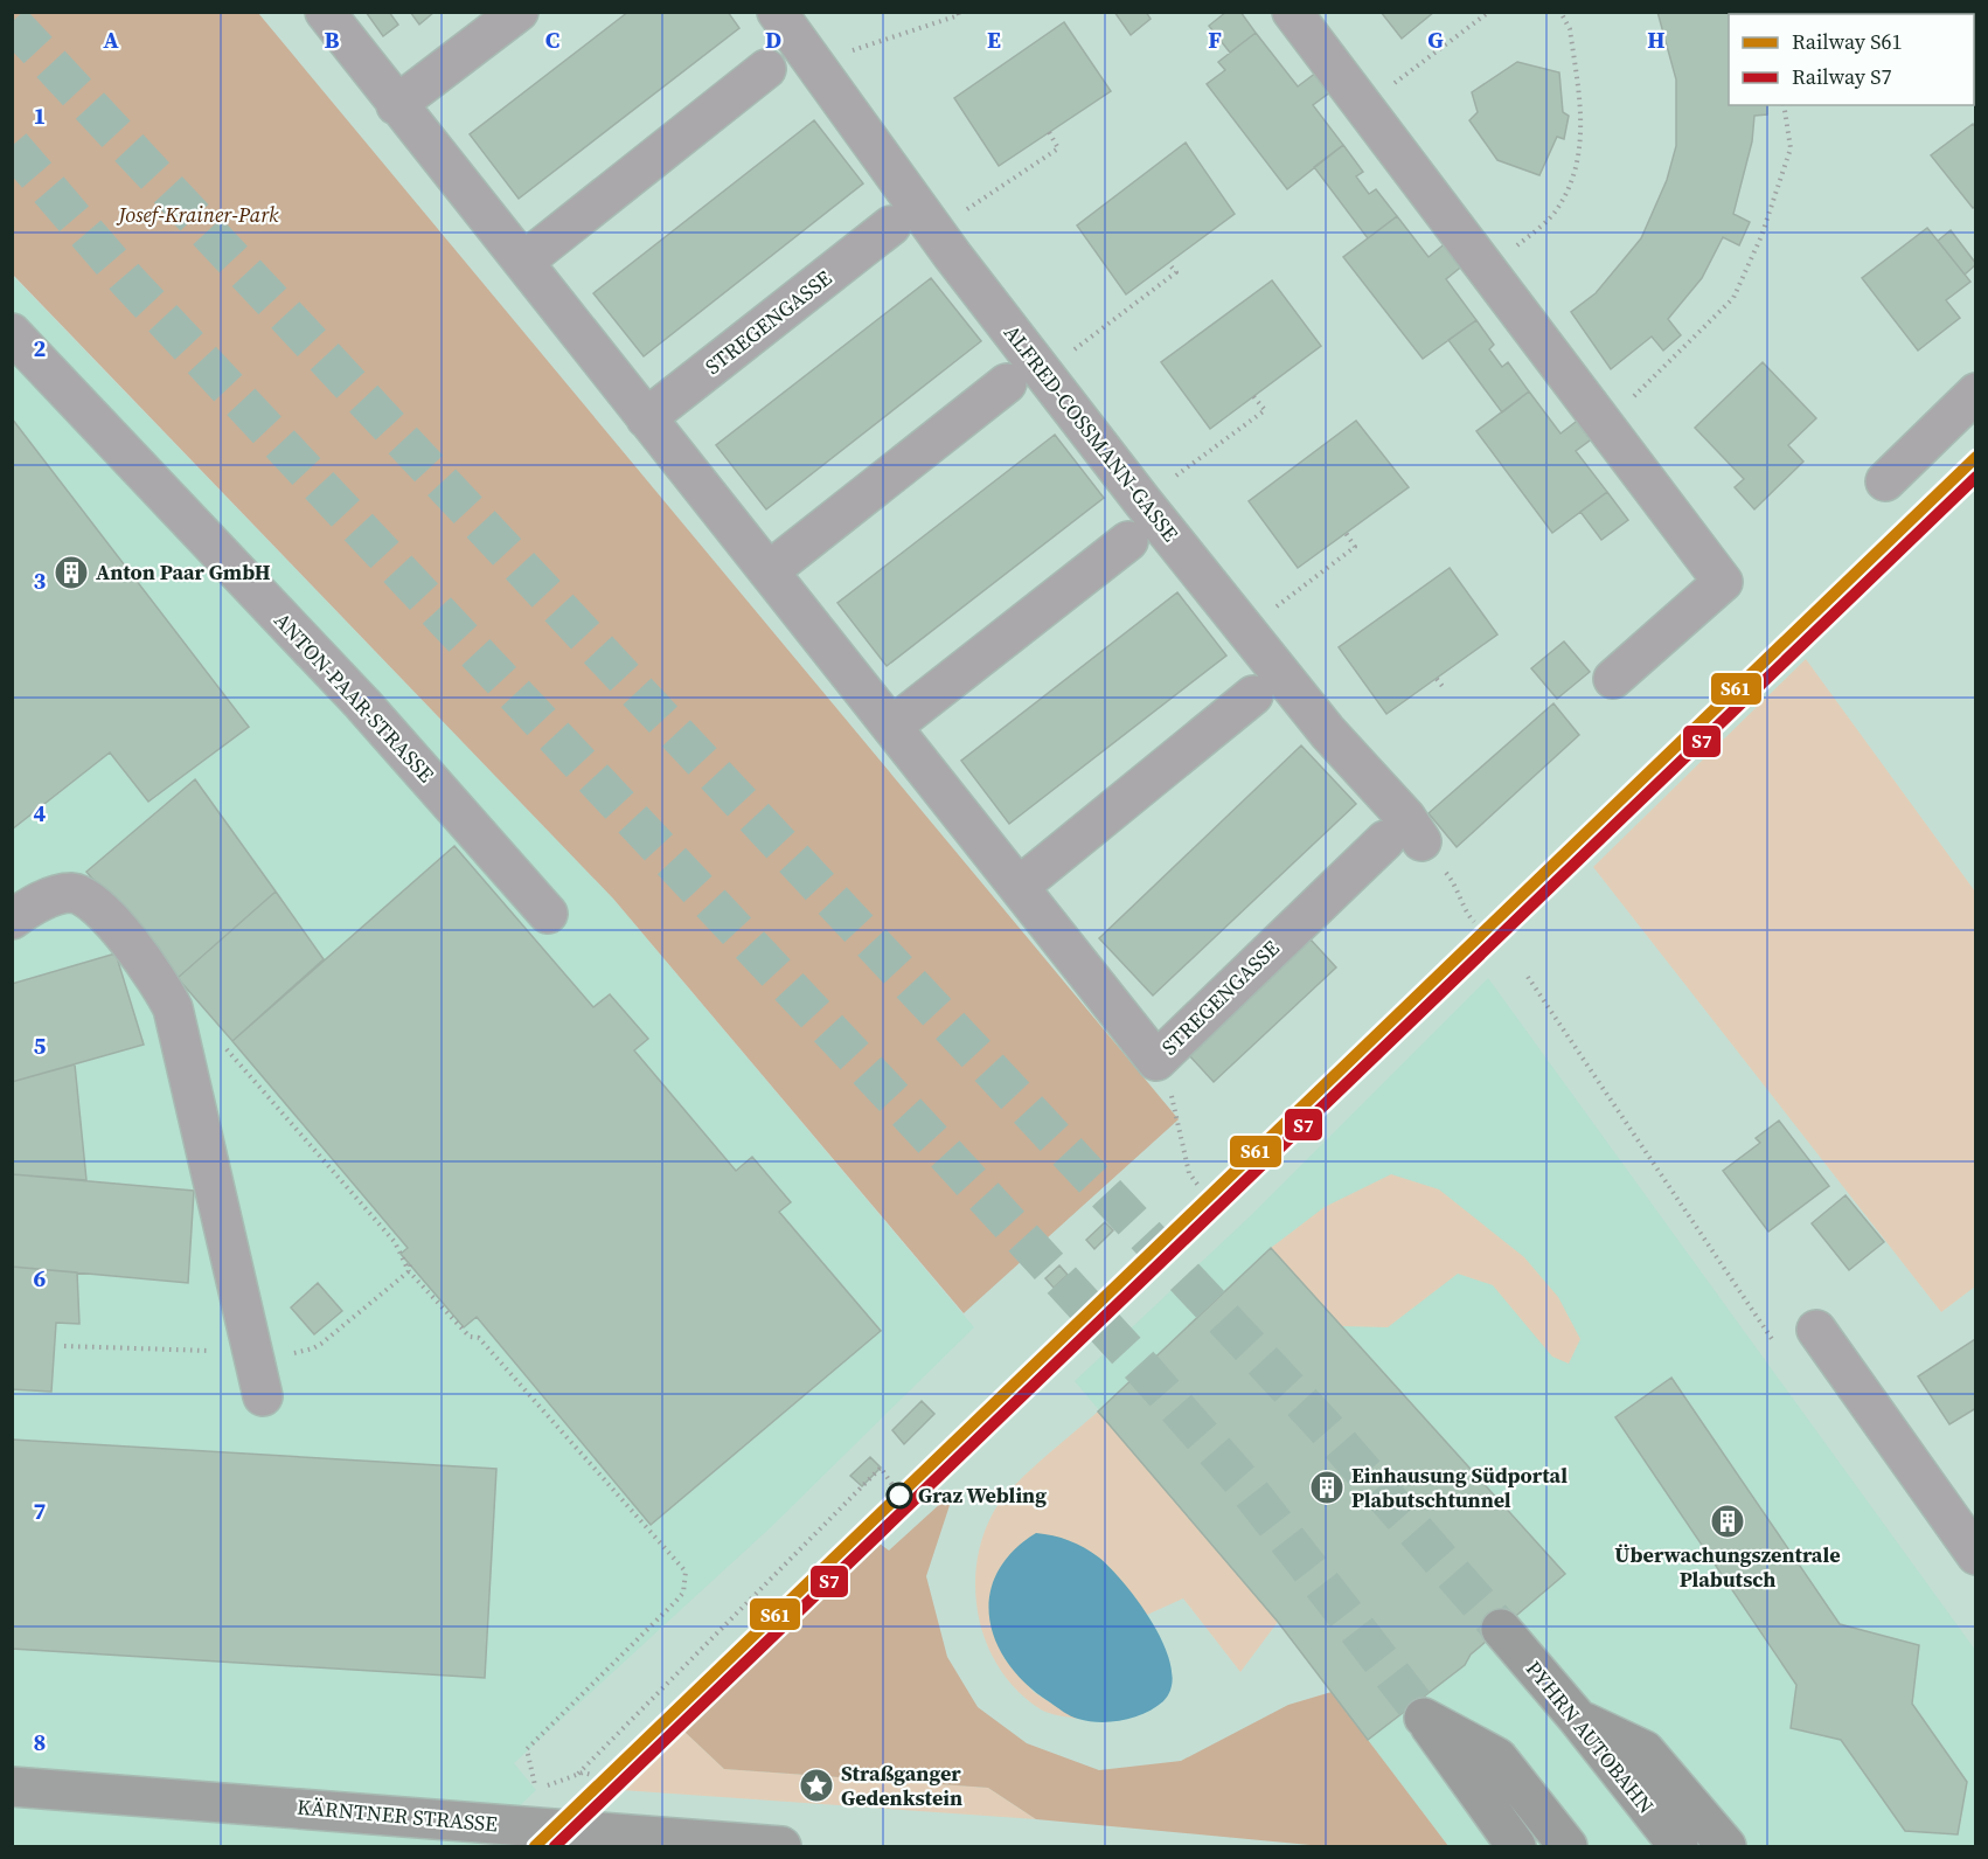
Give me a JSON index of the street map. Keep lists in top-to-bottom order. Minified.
{"streets":{"highway":["PYHRN AUTOBAHN"],"main road":["KÄRNTNER STRASSE"],"street":["STREGENGASSE","ALFRED-COSSMANN-GASSE","ANTON-PAAR-STRASSE"]},"crossings":[["STREGENGASSE","ALFRED-COSSMANN-GASSE"]],"parks":["Josef-Krainer-Park"],"places":{"building":["Anton Paar GmbH","Einhausung Südportal Plabutschtunnel","Überwachungszentrale Plabutsch"],"other":["Graz Webling"],"place":["Straßganger Gedenkstein"]},"lines":["rail line S61","rail line S7"],"legend":["Railway S61","Railway S7"],"grid":{"columns":["A","B","C","D","E","F","G","H"],"rows":["1","2","3","4","5","6","7","8"]}}
